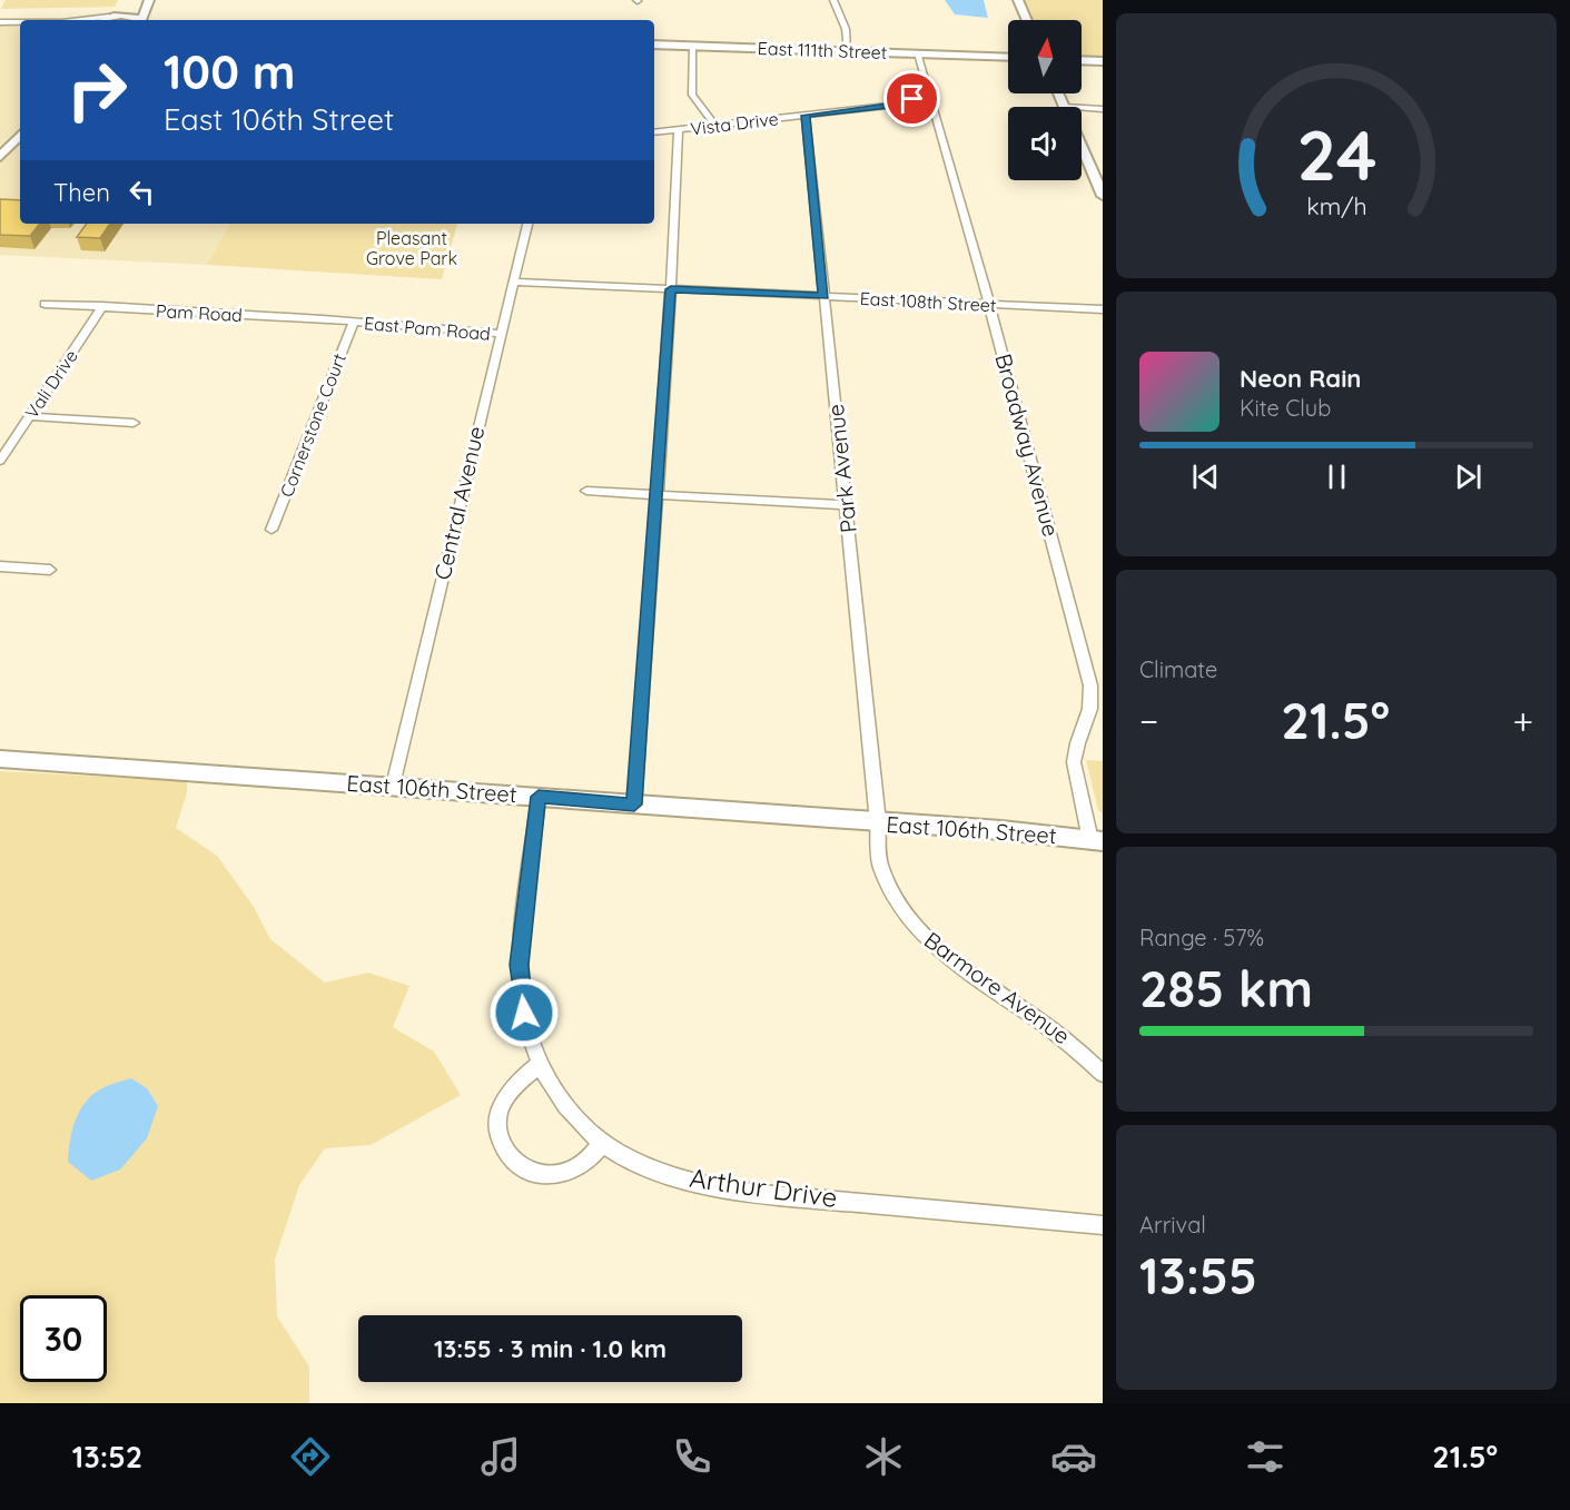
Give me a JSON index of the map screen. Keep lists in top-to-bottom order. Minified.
{"streets":{"main road":["East 111th Street","East 106th Street"],"street":["Vista Drive","East 108th Street","Pam Road","East Pam Road","Vali Drive","Cornerstone Court","Broadway Avenue","Park Avenue","Central Avenue","Barmore Avenue","Arthur Drive"]},"crossings":[["East 111th Street","Broadway Avenue"],["Vista Drive","Broadway Avenue"],["Vista Drive","Park Avenue"],["East 108th Street","Broadway Avenue"],["East 108th Street","Park Avenue"],["East 108th Street","Central Avenue"],["Pam Road","East Pam Road"],["Pam Road","Vali Drive"],["Pam Road","Cornerstone Court"],["East Pam Road","Cornerstone Court"],["East Pam Road","Central Avenue"],["Broadway Avenue","East 106th Street"],["Park Avenue","East 106th Street"],["Park Avenue","Barmore Avenue"],["Central Avenue","East 106th Street"],["East 106th Street","Barmore Avenue"],["East 106th Street","Arthur Drive"]],"parks":["Pleasant Grove Park"],"north":"top","page":{"turn":["100 m","East 106th Street"],"then":"Then","song":["Neon Rain","Kite Club"],"tile":["Climate",["Range · 57%","285 km"],["Arrival","13:55"]],"heat":["−","21.5°","+"],"limit":"30","trip":"13:55 · 3 min · 1.0 km","tabs":["13:52","21.5°"],"gauge":["24","km/h"]}}
